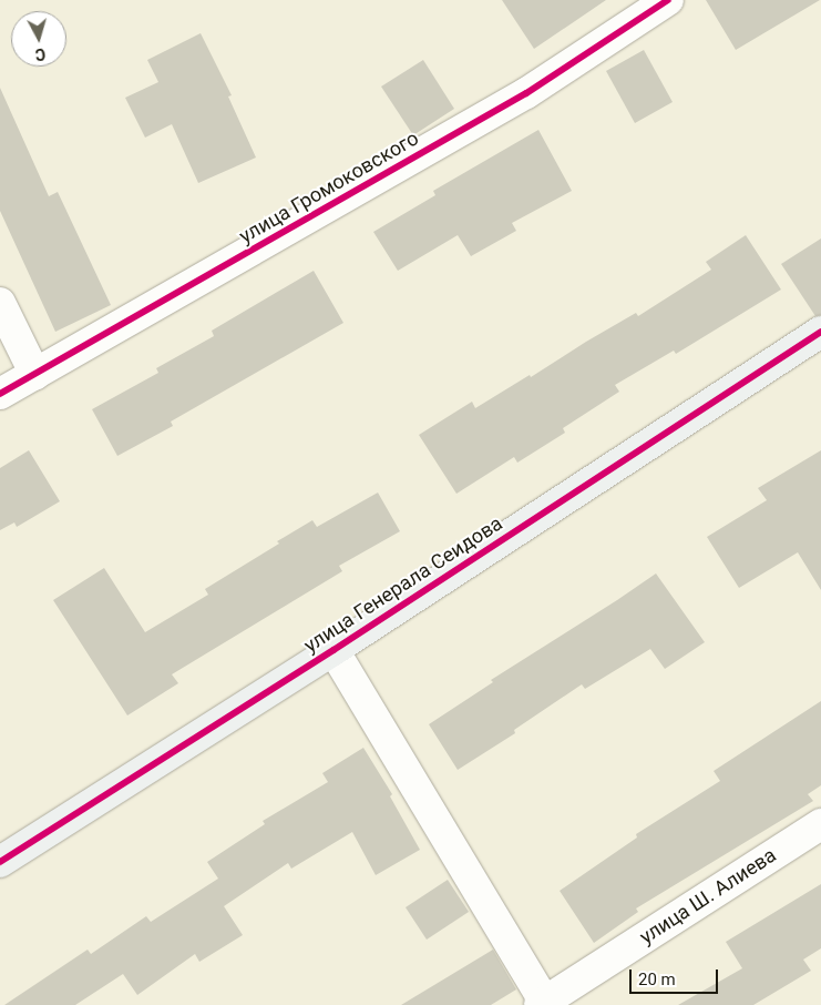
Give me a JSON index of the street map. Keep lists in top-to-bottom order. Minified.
{"streets":{"street":["улица Громоковского","улица Генерала Сеидова","улица Ш. Алиева"]},"scale_bar":"20 m","north":"bottom"}
